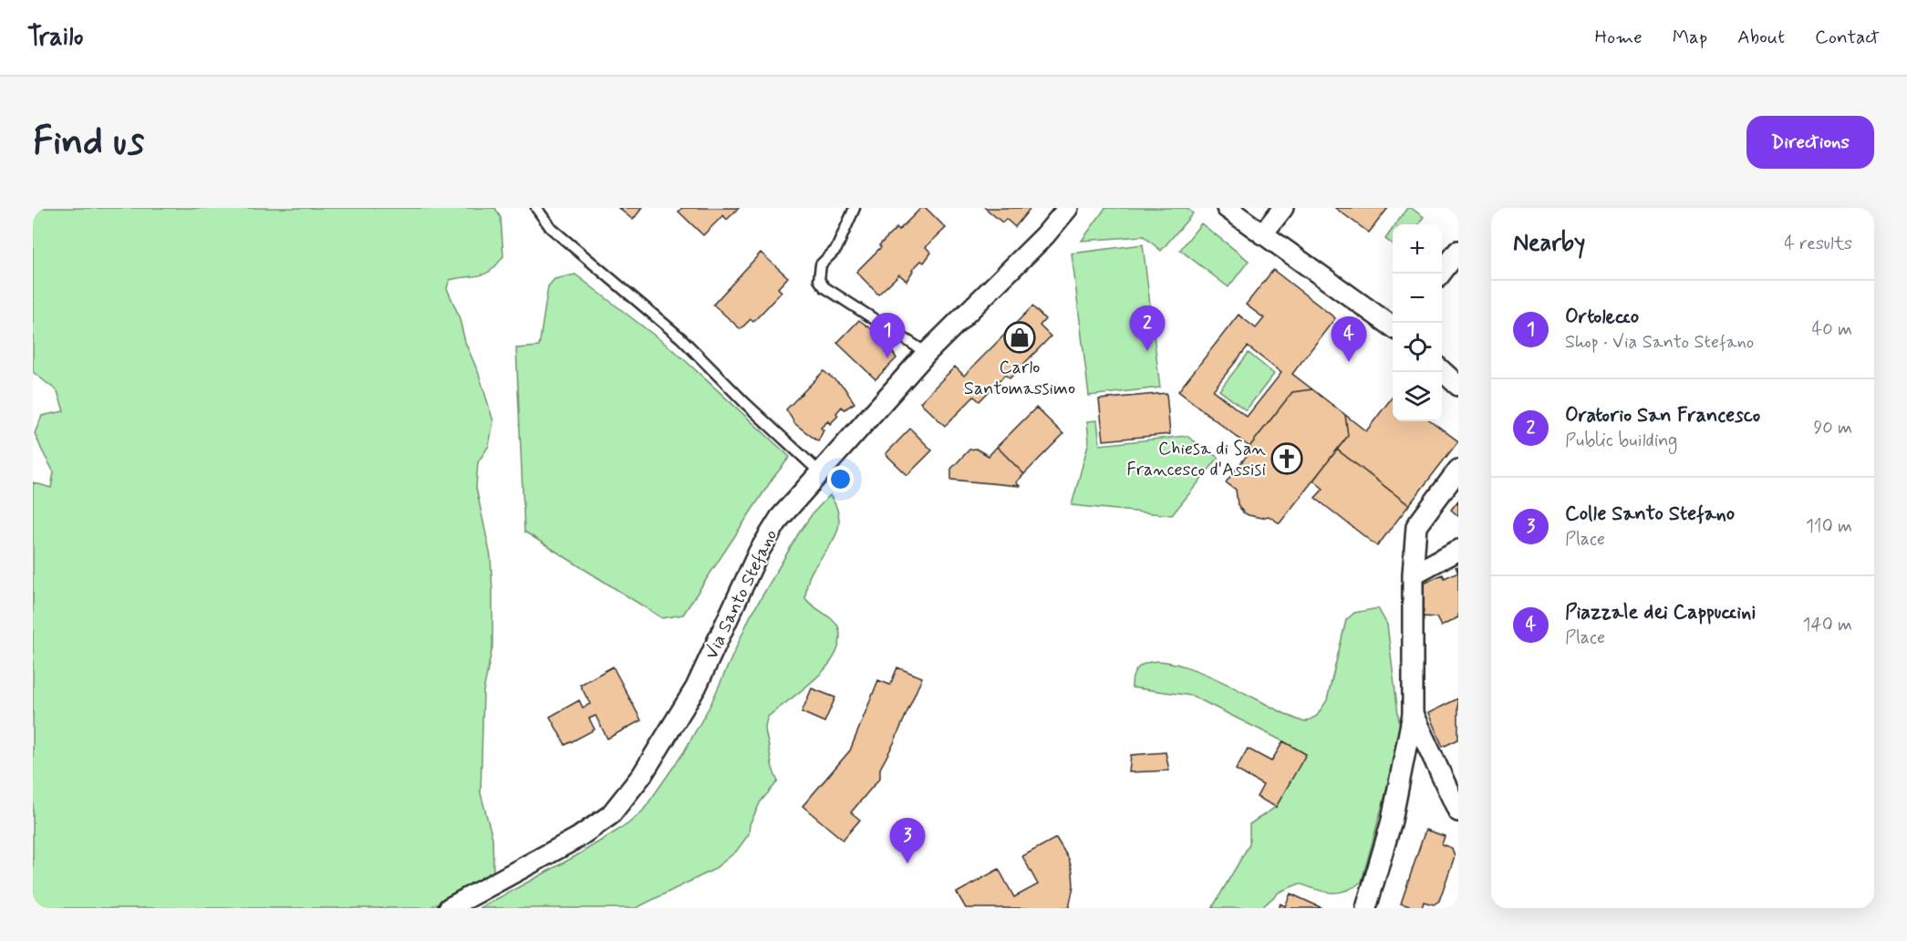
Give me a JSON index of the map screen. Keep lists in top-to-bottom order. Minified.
{"streets":{"street":["Via Santo Stefano"]},"places":{"shop":["Carlo Santomassimo"],"church":["Chiesa di San Francesco d'Assisi"]},"page":{"header":"Trailo","nav":["Home","Map","About","Contact"],"buttons":"Directions","title":"Find us","heading":["Nearby","4 results"],"map_buttons":["+","−"],"list":[{"mark":"1","name":"Ortolecco","note":"Shop · Via Santo Stefano","value":"40 m"},{"mark":"2","name":"Oratorio San Francesco","note":"Public building","value":"90 m"},{"mark":"3","name":"Colle Santo Stefano","note":"Place","value":"110 m"},{"mark":"4","name":"Piazzale dei Cappuccini","note":"Place","value":"140 m"}],"pins":["2","1","4","3"]}}
